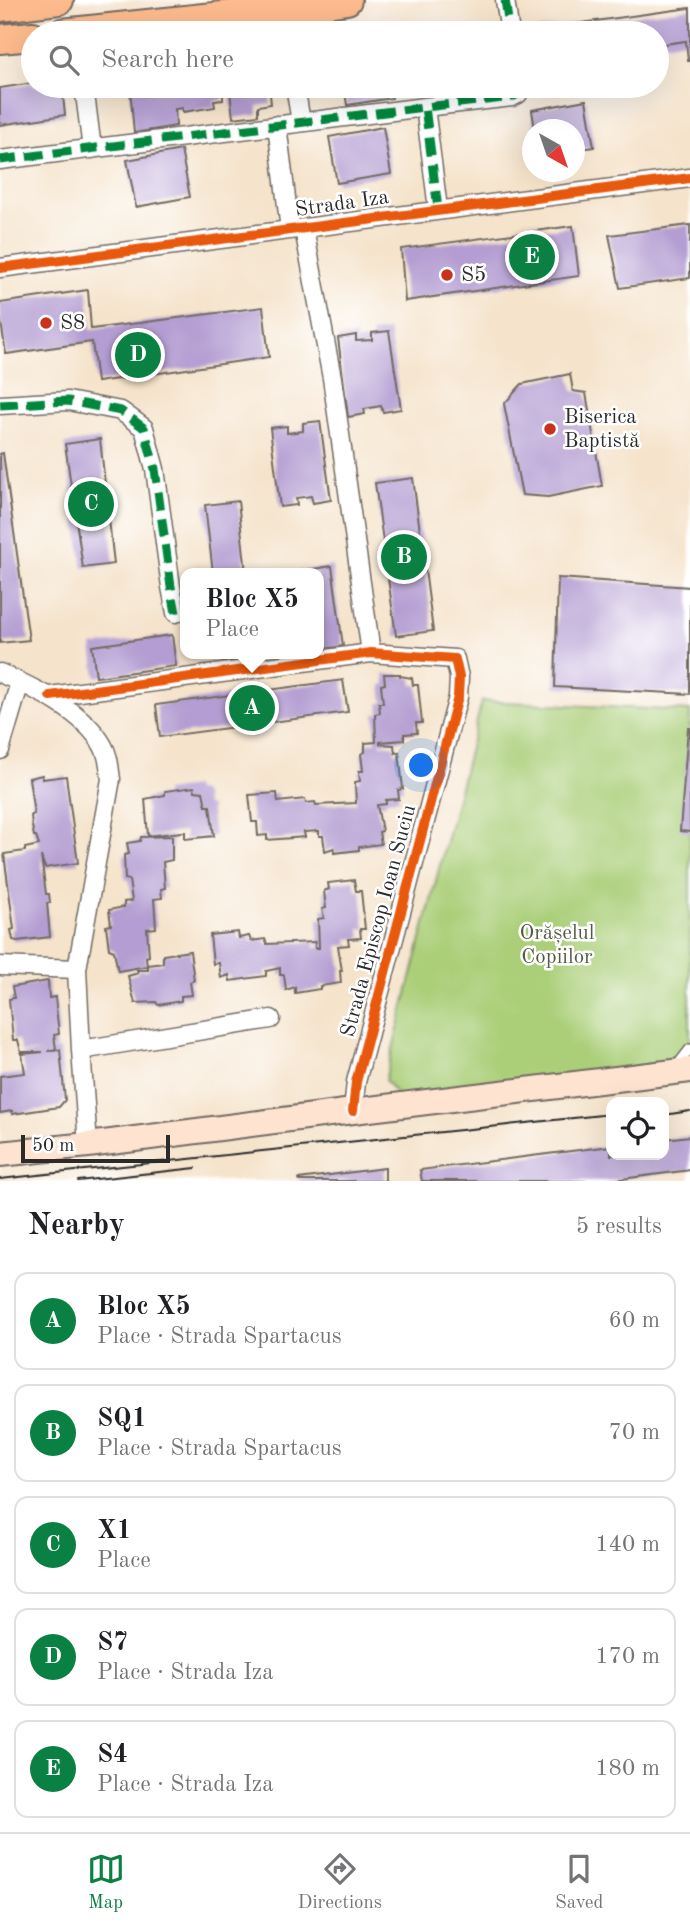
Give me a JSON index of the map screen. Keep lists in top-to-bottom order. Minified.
{"streets":{"street":["Strada Iza","Strada Episcop Ioan Suciu"]},"parks":["Orășelul Copiilor"],"places":["S5","S8","Biserica Baptistă"],"scale_bar":"50 m","north":"bottom right","page":{"search":"Search here","pins":["E","D","C","B","A"],"popup":["Bloc X5","Place"],"scale":"50 m","heading":["Nearby","5 results"],"list":[{"mark":"A","name":"Bloc X5","note":"Place · Strada Spartacus","value":"60 m"},{"mark":"B","name":"SQ1","note":"Place · Strada Spartacus","value":"70 m"},{"mark":"C","name":"X1","note":"Place","value":"140 m"},{"mark":"D","name":"S7","note":"Place · Strada Iza","value":"170 m"},{"mark":"E","name":"S4","note":"Place · Strada Iza","value":"180 m"}],"nav":["Map","Directions","Saved"]}}
